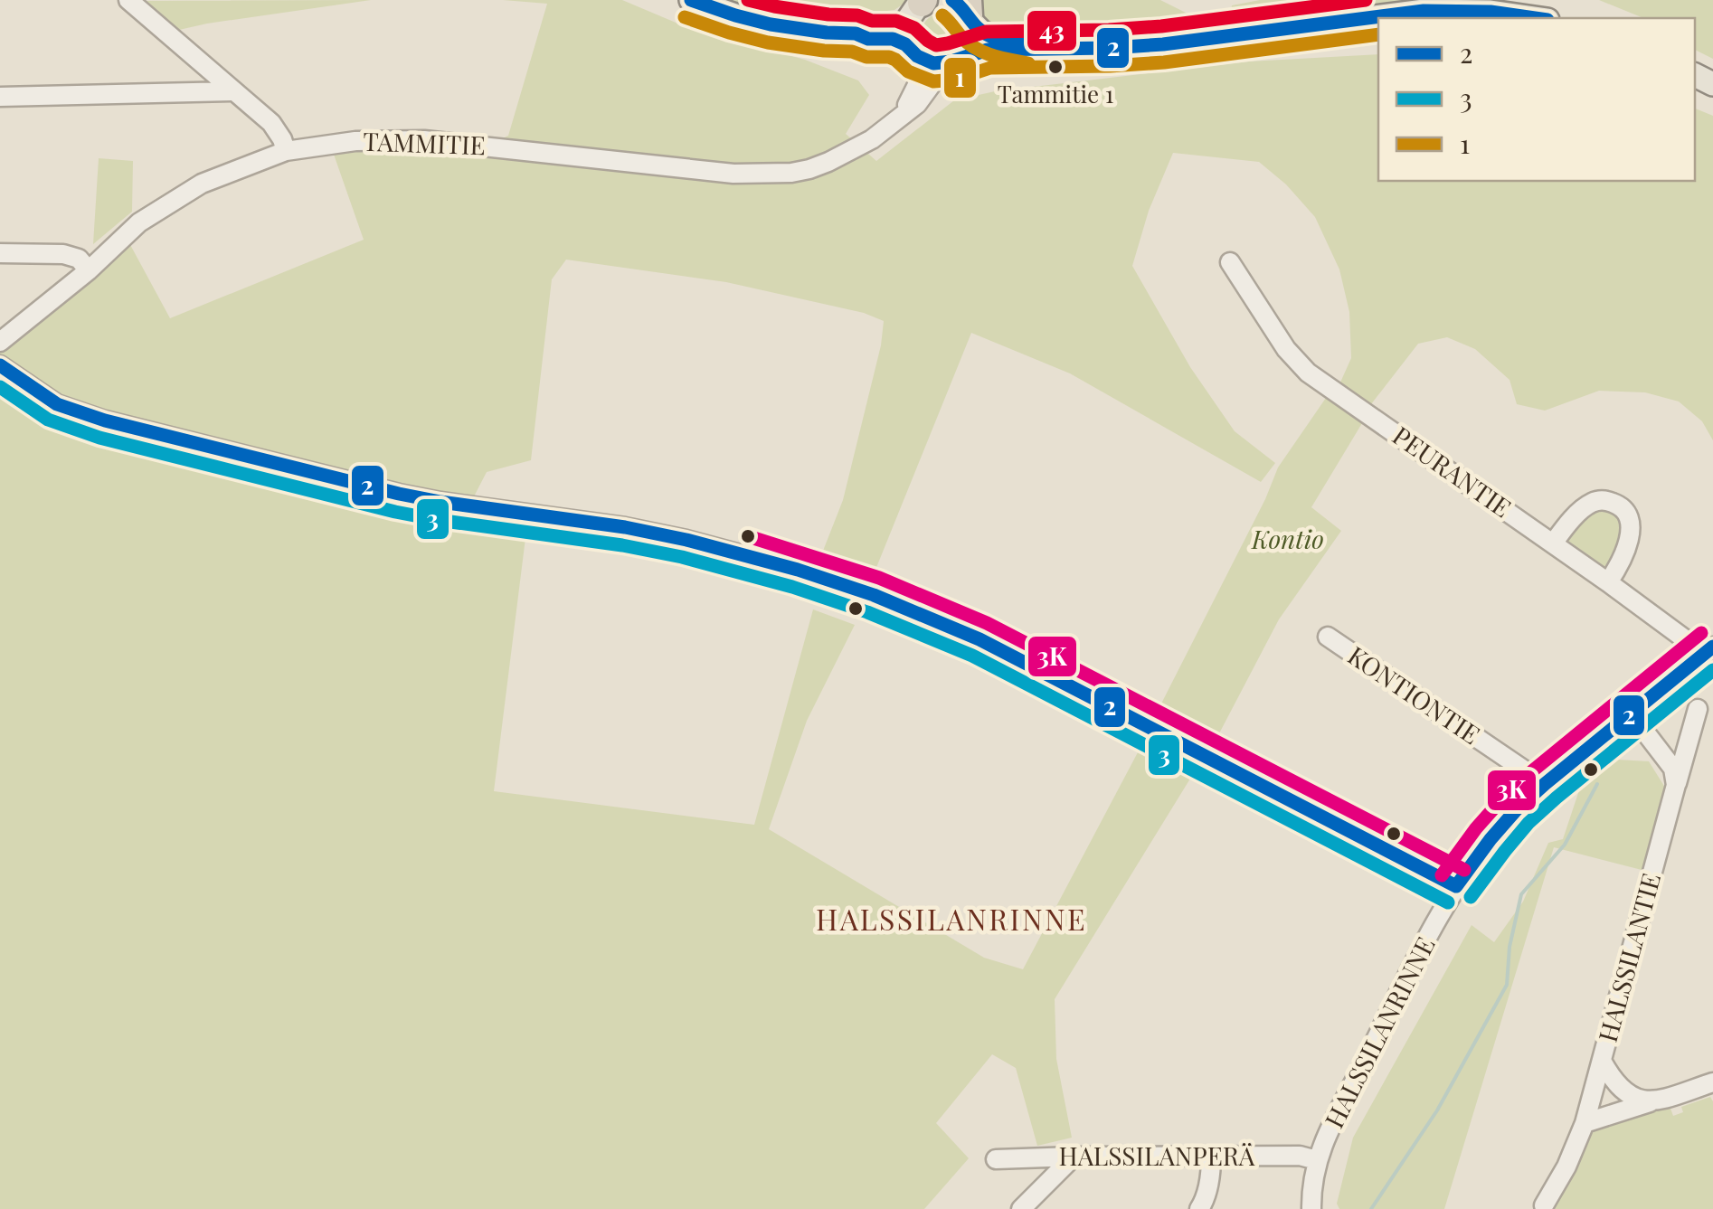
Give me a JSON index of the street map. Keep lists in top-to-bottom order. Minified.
{"streets":{"street":["TAMMITIE","PEURANTIE","KONTIONTIE","HALSSILANTIE","HALSSILANRINNE","HALSSILANPERÄ"]},"crossings":[["PEURANTIE","HALSSILANRINNE"],["KONTIONTIE","HALSSILANRINNE"],["HALSSILANRINNE","HALSSILANPERÄ"]],"districts":["HALSSILANRINNE"],"parks":["Kontio"],"places":["Tammitie 1"],"lines":["transit line 2","transit line 43","transit line 1","transit line 3","transit line 3K"],"legend":["2","3","1"]}
